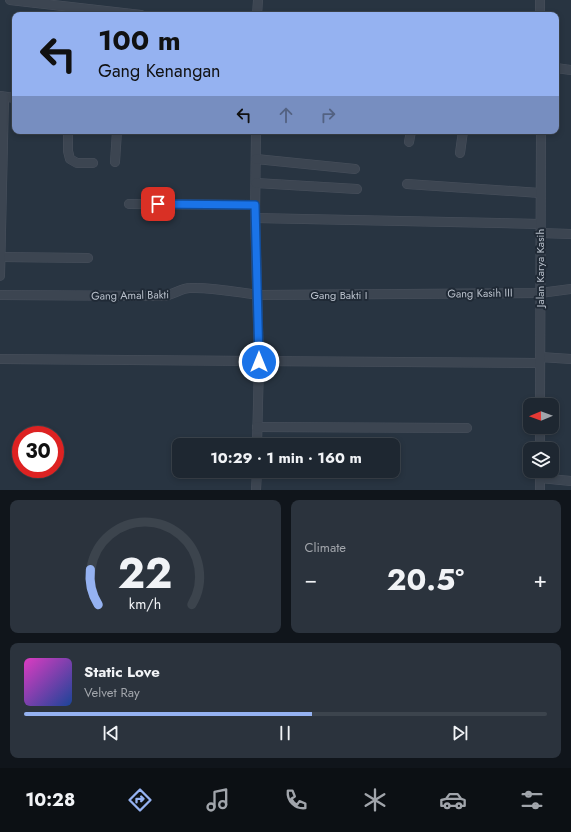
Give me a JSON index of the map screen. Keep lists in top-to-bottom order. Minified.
{"streets":{"street":["Jalan Karya Kasih","Gang Kasih III","Gang Amal Bakti","Gang Bakti I"]},"crossings":[["Jalan Karya Kasih","Gang Kasih III"],["Gang Kasih III","Gang Bakti I"],["Gang Amal Bakti","Gang Bakti I"]],"north":"left","page":{"turn":["100 m","Gang Kenangan"],"limit":"30","trip":"10:29 · 1 min · 160 m","tile":"Climate","heat":["−","20.5°","+"],"song":["Static Love","Velvet Ray"],"tabs":"10:28","gauge":["22","km/h"]}}
